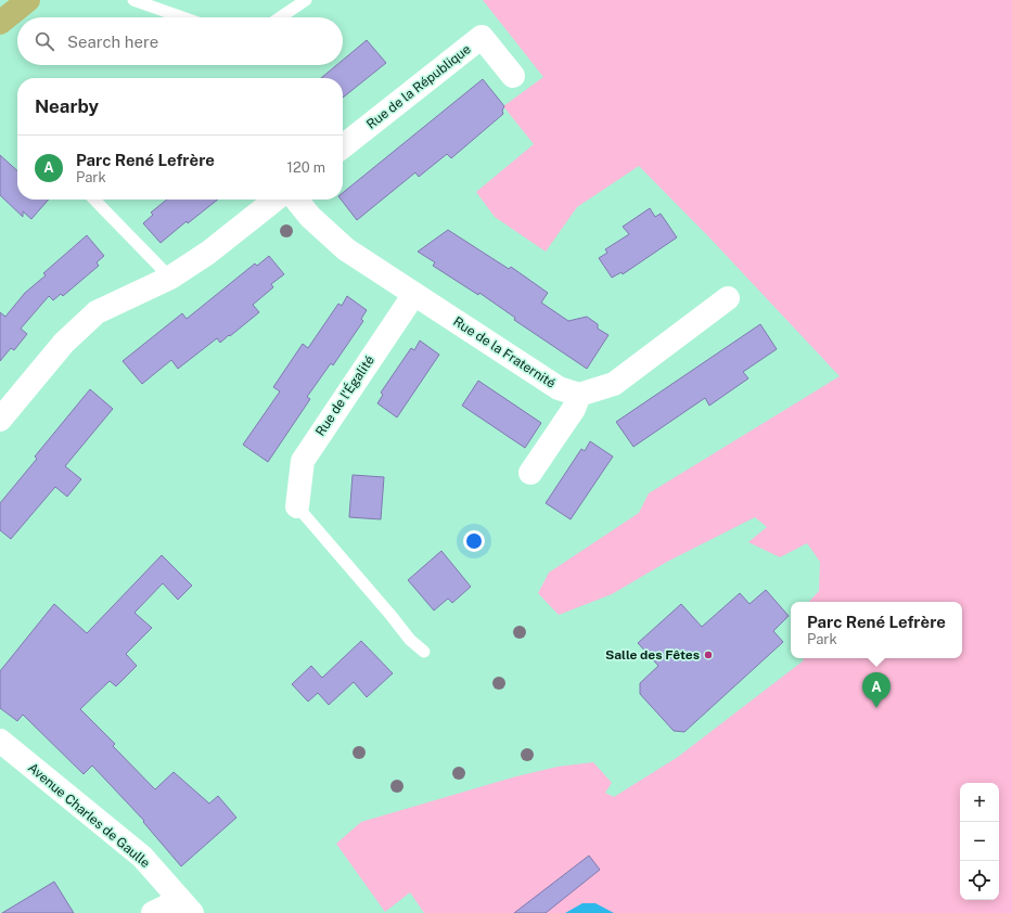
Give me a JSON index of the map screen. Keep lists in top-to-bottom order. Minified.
{"streets":{"street":["Rue de la République","Rue de la Fraternité","Rue de l'Égalité","Avenue Charles de Gaulle"]},"crossings":[["Rue de la Fraternité","Rue de l'Égalité"]],"places":["Salle des Fêtes"],"page":{"search":"Search here","heading":"Nearby","list":[{"mark":"A","name":"Parc René Lefrère","note":"Park","value":"120 m"}],"popup":["Parc René Lefrère","Park"],"pins":"A","map_buttons":["+","−"]}}
